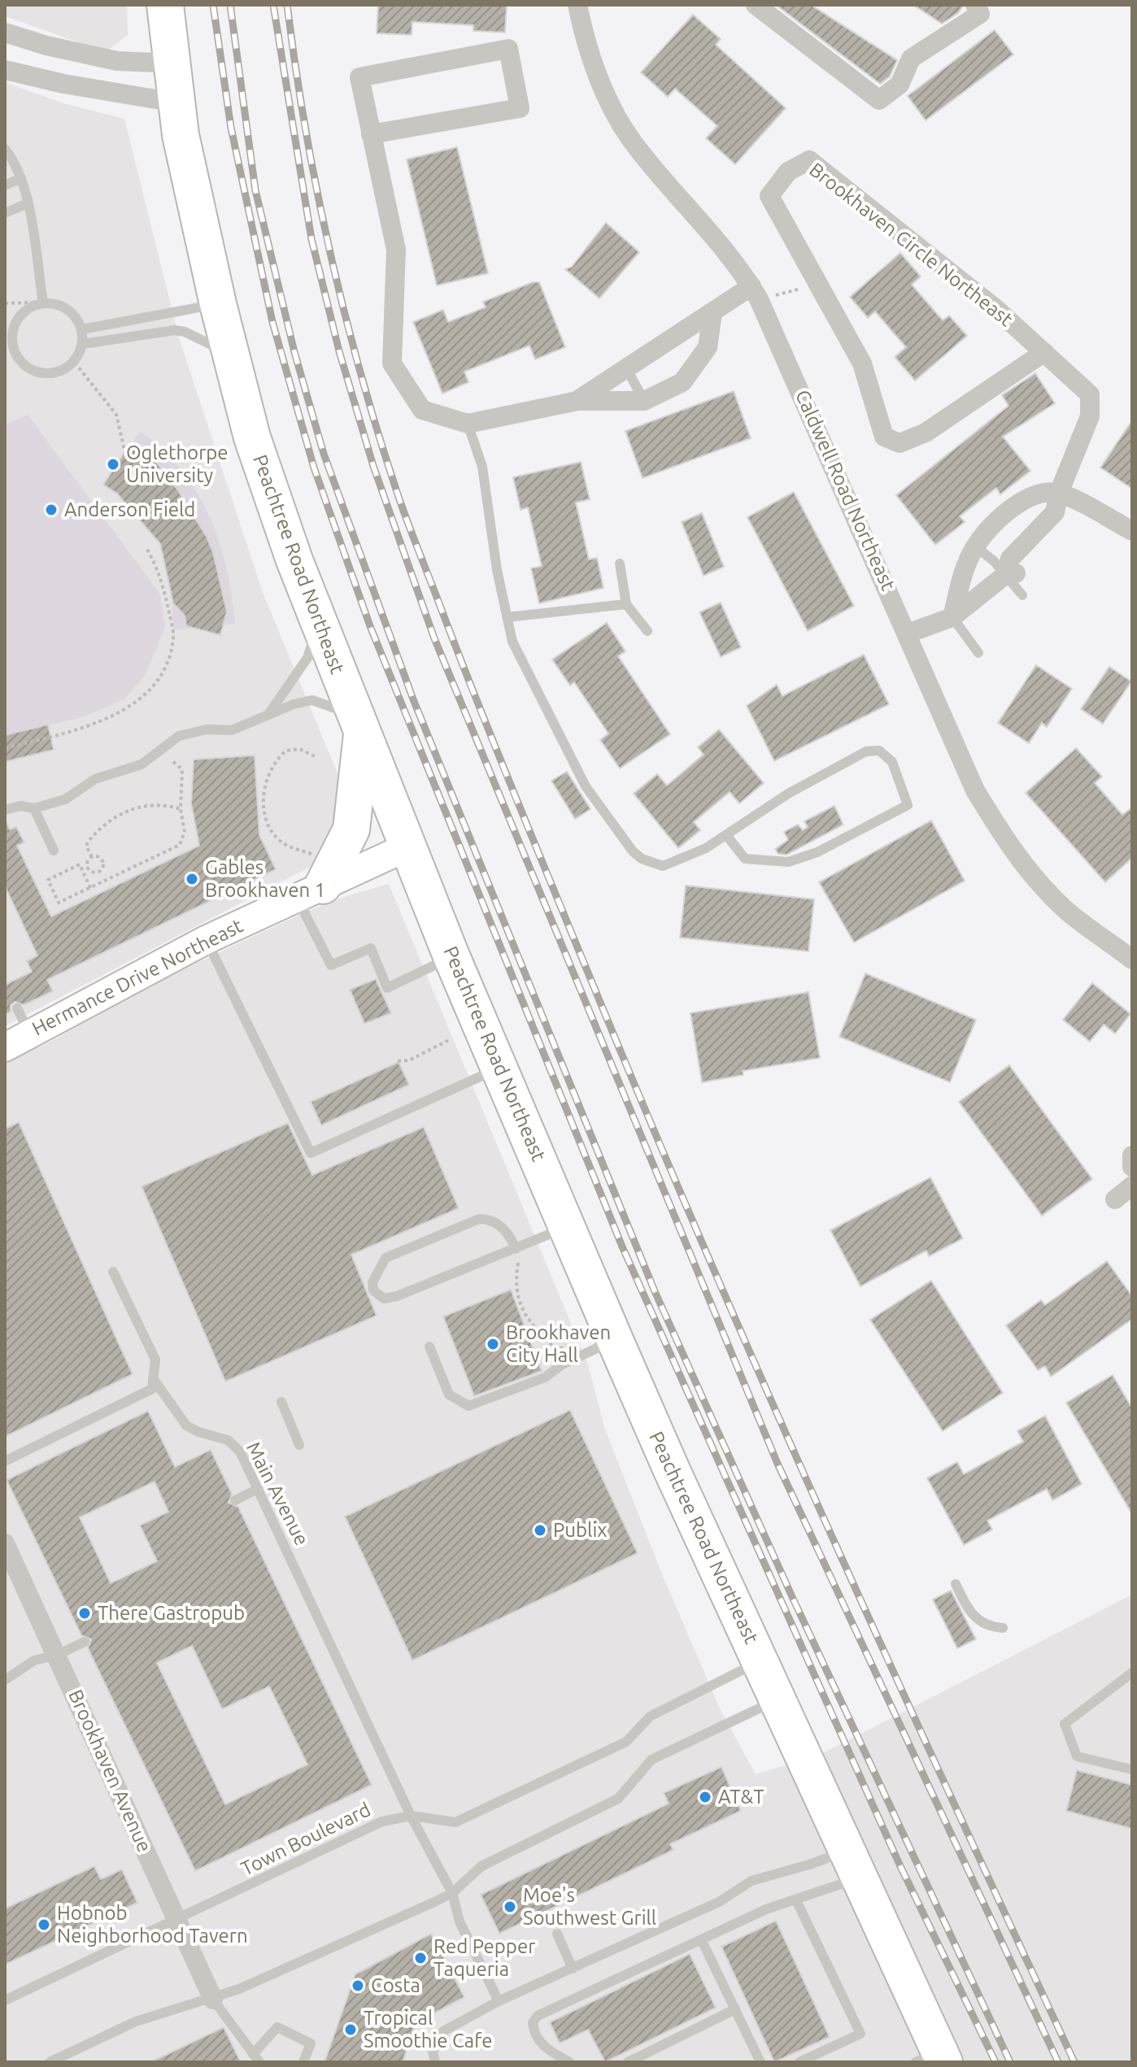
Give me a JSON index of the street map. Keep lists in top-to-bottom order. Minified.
{"streets":{"highway":["Peachtree Road Northeast"],"street":["Brookhaven Circle Northeast","Caldwell Road Northeast","Hermance Drive Northeast","Brookhaven Avenue"],"lane":["Main Avenue","Town Boulevard"]},"crossings":[["Brookhaven Circle Northeast","Caldwell Road Northeast"],["Peachtree Road Northeast","Hermance Drive Northeast"],["Peachtree Road Northeast","Town Boulevard"],["Main Avenue","Town Boulevard"],["Brookhaven Avenue","Town Boulevard"]],"places":["Oglethorpe University","Anderson Field","Gables Brookhaven 1","Brookhaven City Hall","Publix","There Gastropub","AT&T","Moe's Southwest Grill","Hobnob Neighborhood Tavern","Red Pepper Taqueria","Costa","Tropical Smoothie Cafe"]}
